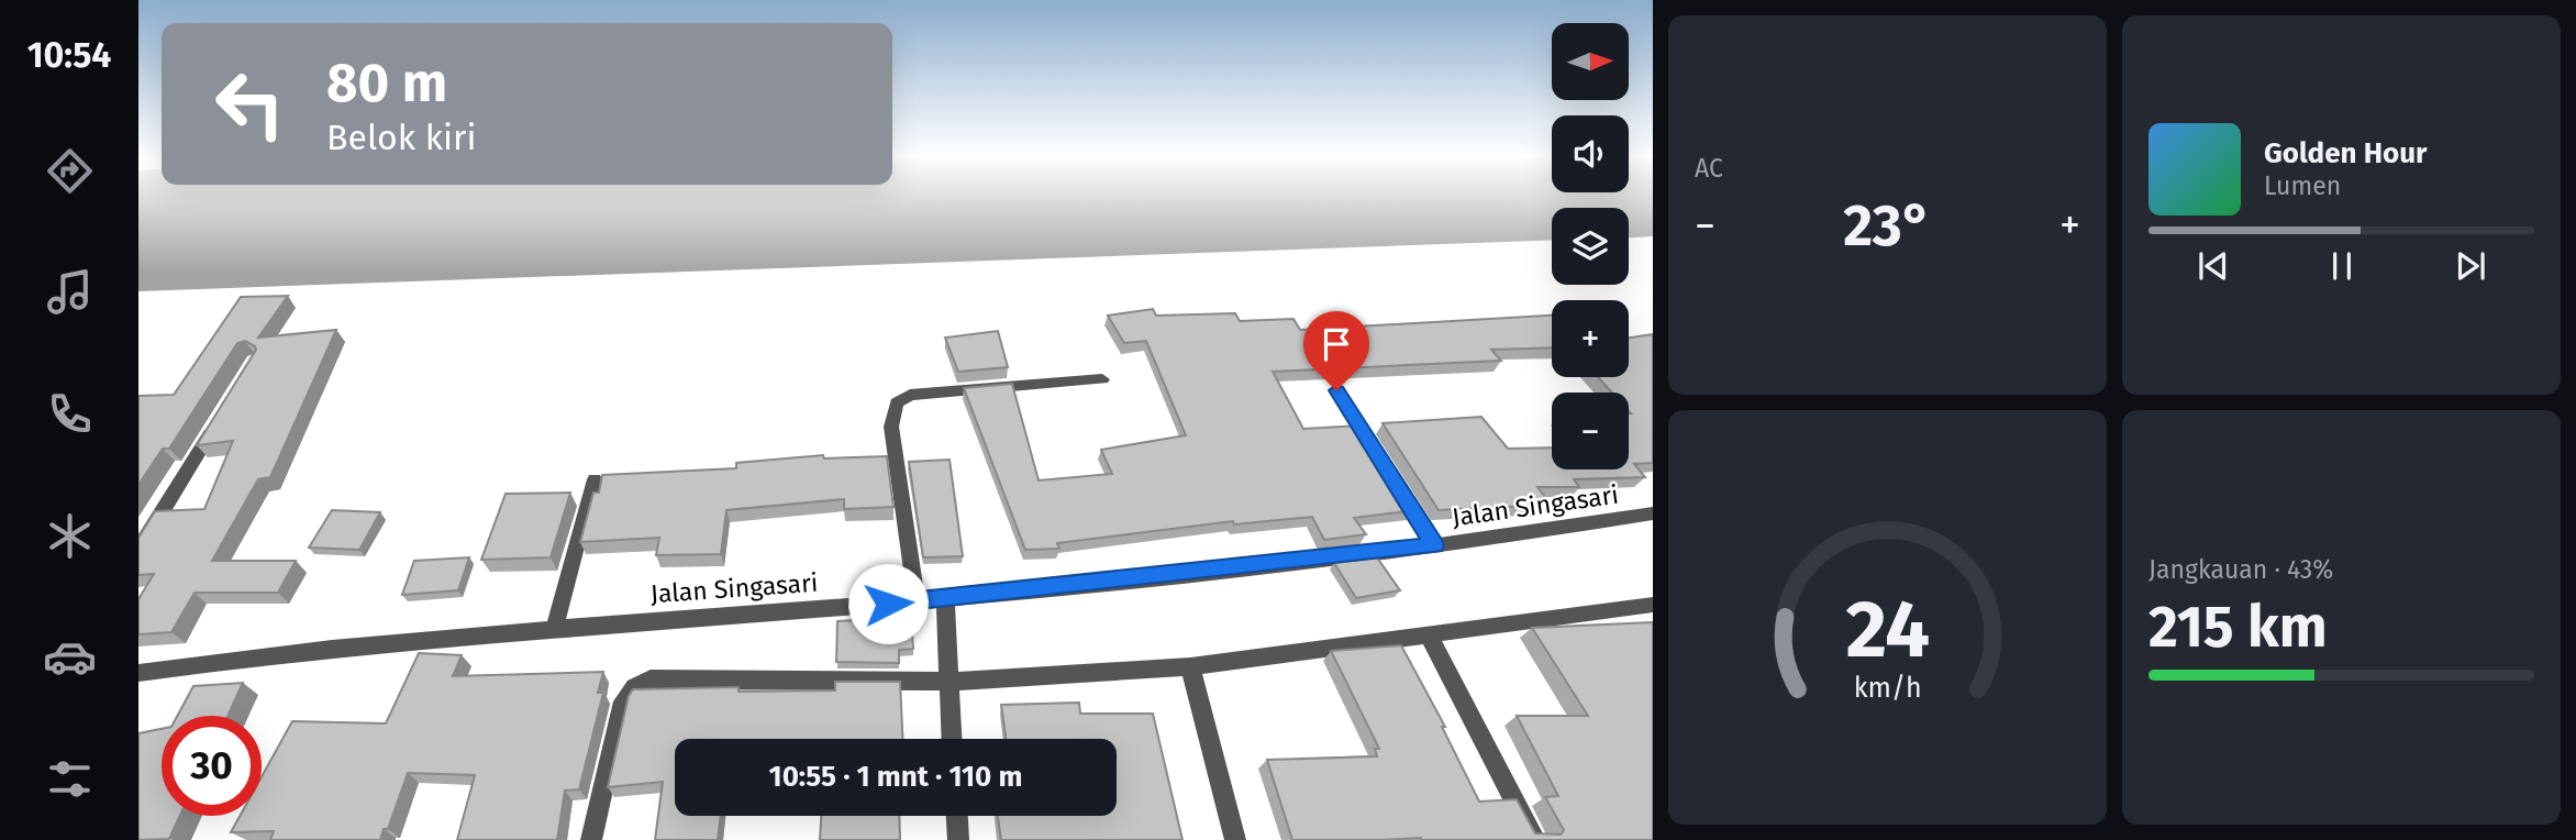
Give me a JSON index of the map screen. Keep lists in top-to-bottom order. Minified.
{"streets":{"street":["Jalan Singasari"]},"north":"right","page":{"tabs":"10:54","tile":["AC",["Jangkauan · 43%","215 km"]],"map_buttons":["+","−"],"turn":["80 m","Belok kiri"],"song":["Golden Hour","Lumen"],"heat":["−","23°","+"],"limit":"30","trip":"10:55 · 1 mnt · 110 m","gauge":["24","km/h"]}}
